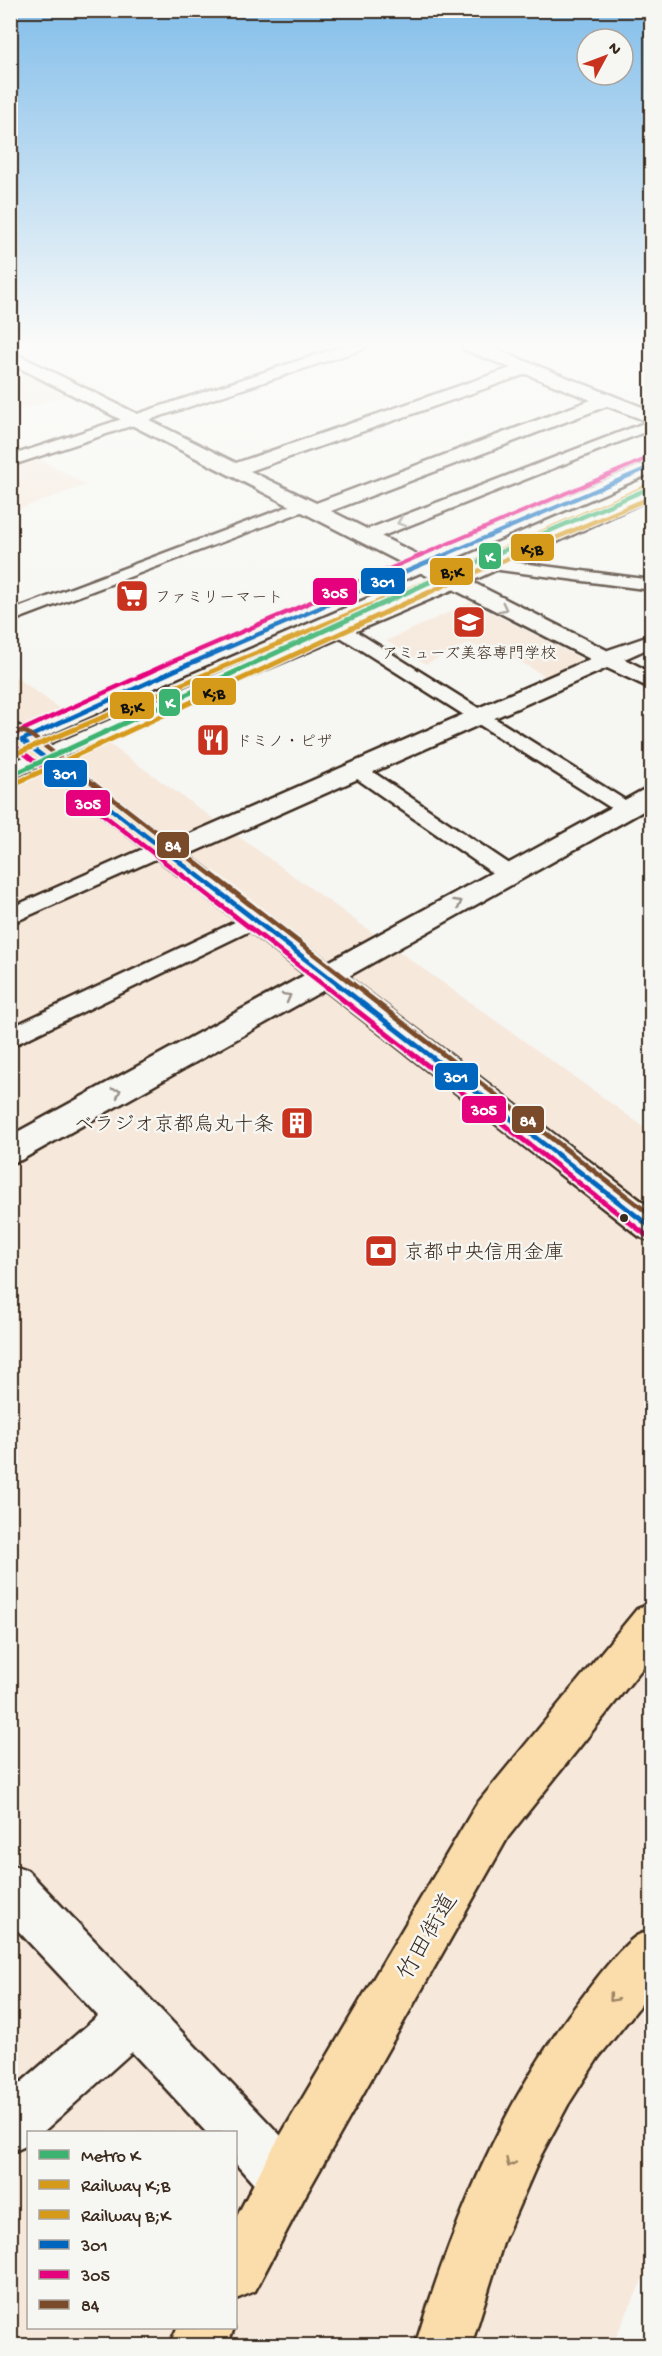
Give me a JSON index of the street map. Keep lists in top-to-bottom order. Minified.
{"streets":{"main road":["竹田街道"]},"places":{"supermarket":["ファミリーマート"],"school or university":["アミューズ美容専門学校"],"restaurant":["ドミノ・ピザ"],"building":["ベラジオ京都烏丸十条"],"bank":["京都中央信用金庫"]},"lines":["transit line 305","transit line 301","rail line B;K","metro line K","rail line K;B","transit line 84"],"legend":["Metro K","Railway K;B","Railway B;K","301","305","84"],"north":"top right"}
